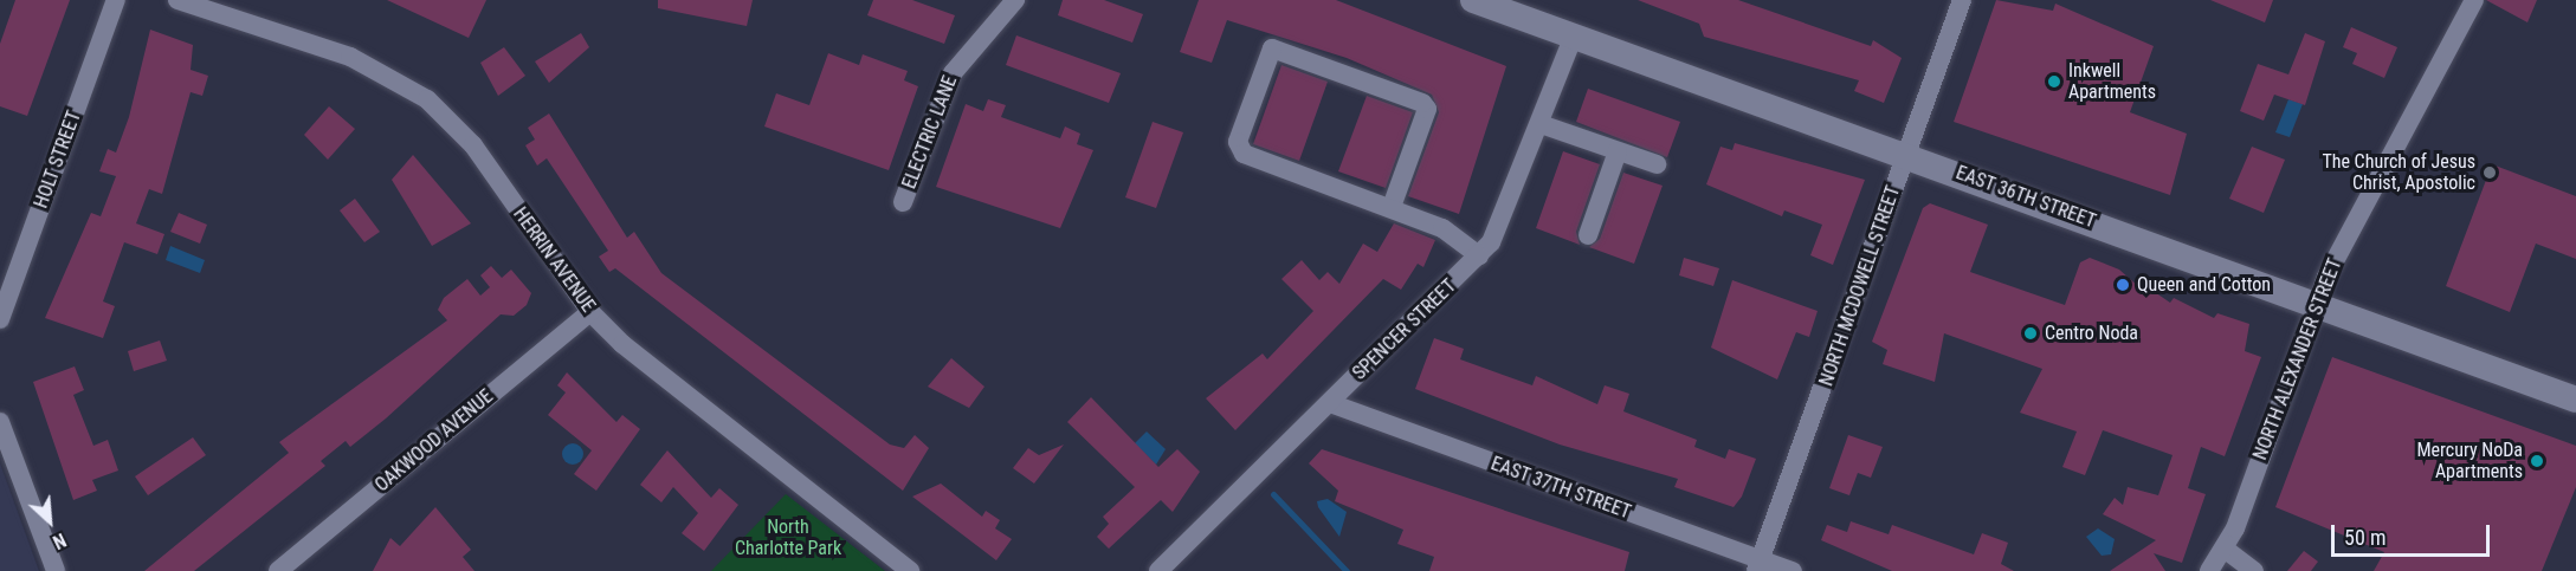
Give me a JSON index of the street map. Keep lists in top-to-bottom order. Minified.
{"streets":{"street":["ELECTRIC LANE","HOLT STREET","EAST 36TH STREET","HERRIN AVENUE","NORTH MCDOWELL STREET","SPENCER STREET","NORTH ALEXANDER STREET","OAKWOOD AVENUE","EAST 37TH STREET"]},"crossings":[["EAST 36TH STREET","NORTH MCDOWELL STREET"],["EAST 36TH STREET","SPENCER STREET"],["EAST 36TH STREET","NORTH ALEXANDER STREET"],["HERRIN AVENUE","OAKWOOD AVENUE"],["NORTH MCDOWELL STREET","EAST 37TH STREET"],["SPENCER STREET","EAST 37TH STREET"]],"parks":["North Charlotte Park"],"places":["Inkwell Apartments","The Church of Jesus Christ, Apostolic","Queen and Cotton","Centro Noda","Mercury NoDa Apartments"],"scale_bar":"50 m","north":"bottom right"}
